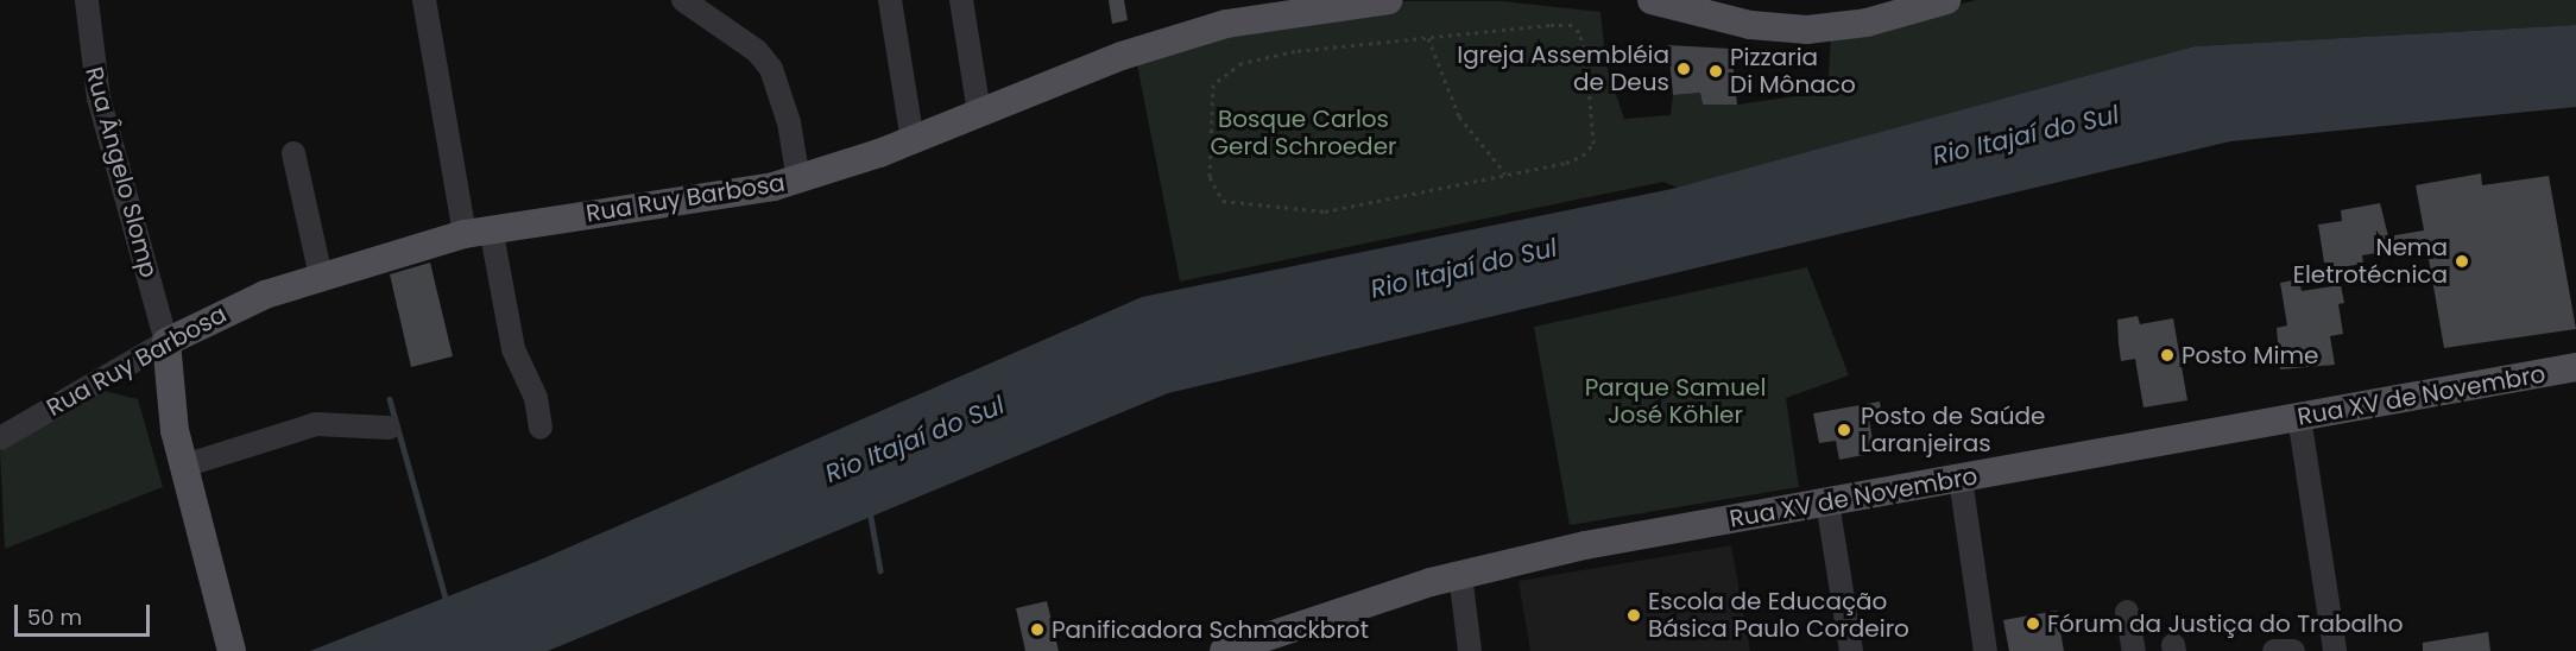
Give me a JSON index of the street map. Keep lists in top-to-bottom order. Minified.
{"streets":{"main road":["Rua Ruy Barbosa","Rua XV de Novembro"],"street":["Rua Ângelo Slomp"]},"crossings":[["Rua Ângelo Slomp","Rua Ruy Barbosa"]],"water":["Rio Itajaí do Sul"],"parks":["Bosque Carlos Gerd Schroeder","Parque Samuel José Köhler"],"places":["Igreja Assembléia de Deus","Pizzaria Di Mônaco","Nema Eletrotécnica","Posto Mime","Posto de Saúde Laranjeiras","Escola de Educação Básica Paulo Cordeiro","Fórum da Justiça do Trabalho","Panificadora Schmackbrot"],"scale_bar":"50 m"}
